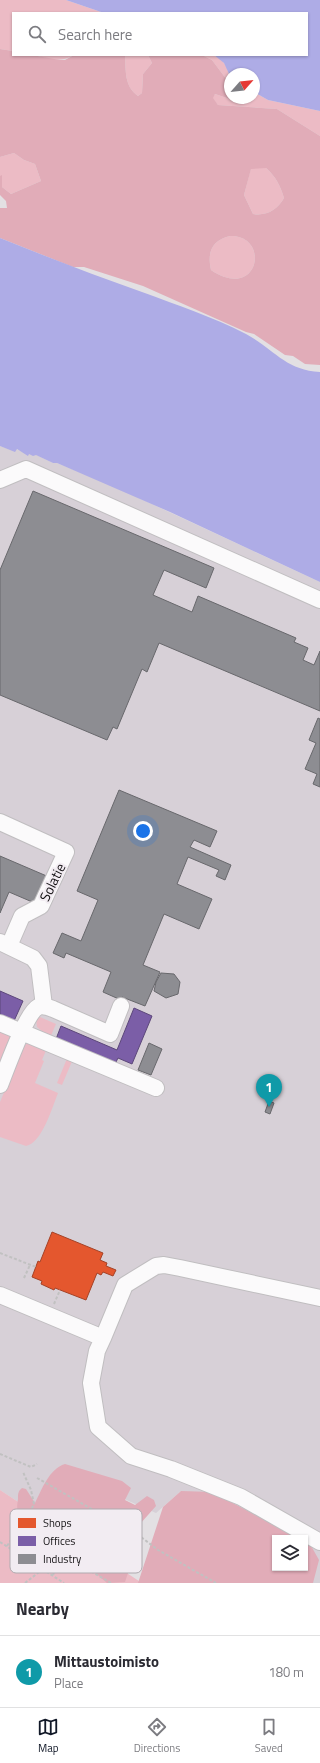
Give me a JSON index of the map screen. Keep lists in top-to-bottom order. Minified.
{"streets":{"lane":["Solatie"]},"legend":["Shops","Offices","Industry"],"north":"top right","page":{"search":"Search here","pins":"1","heading":"Nearby","list":[{"mark":"1","name":"Mittaustoimisto","note":"Place","value":"180 m"}],"nav":["Map","Directions","Saved"]}}
